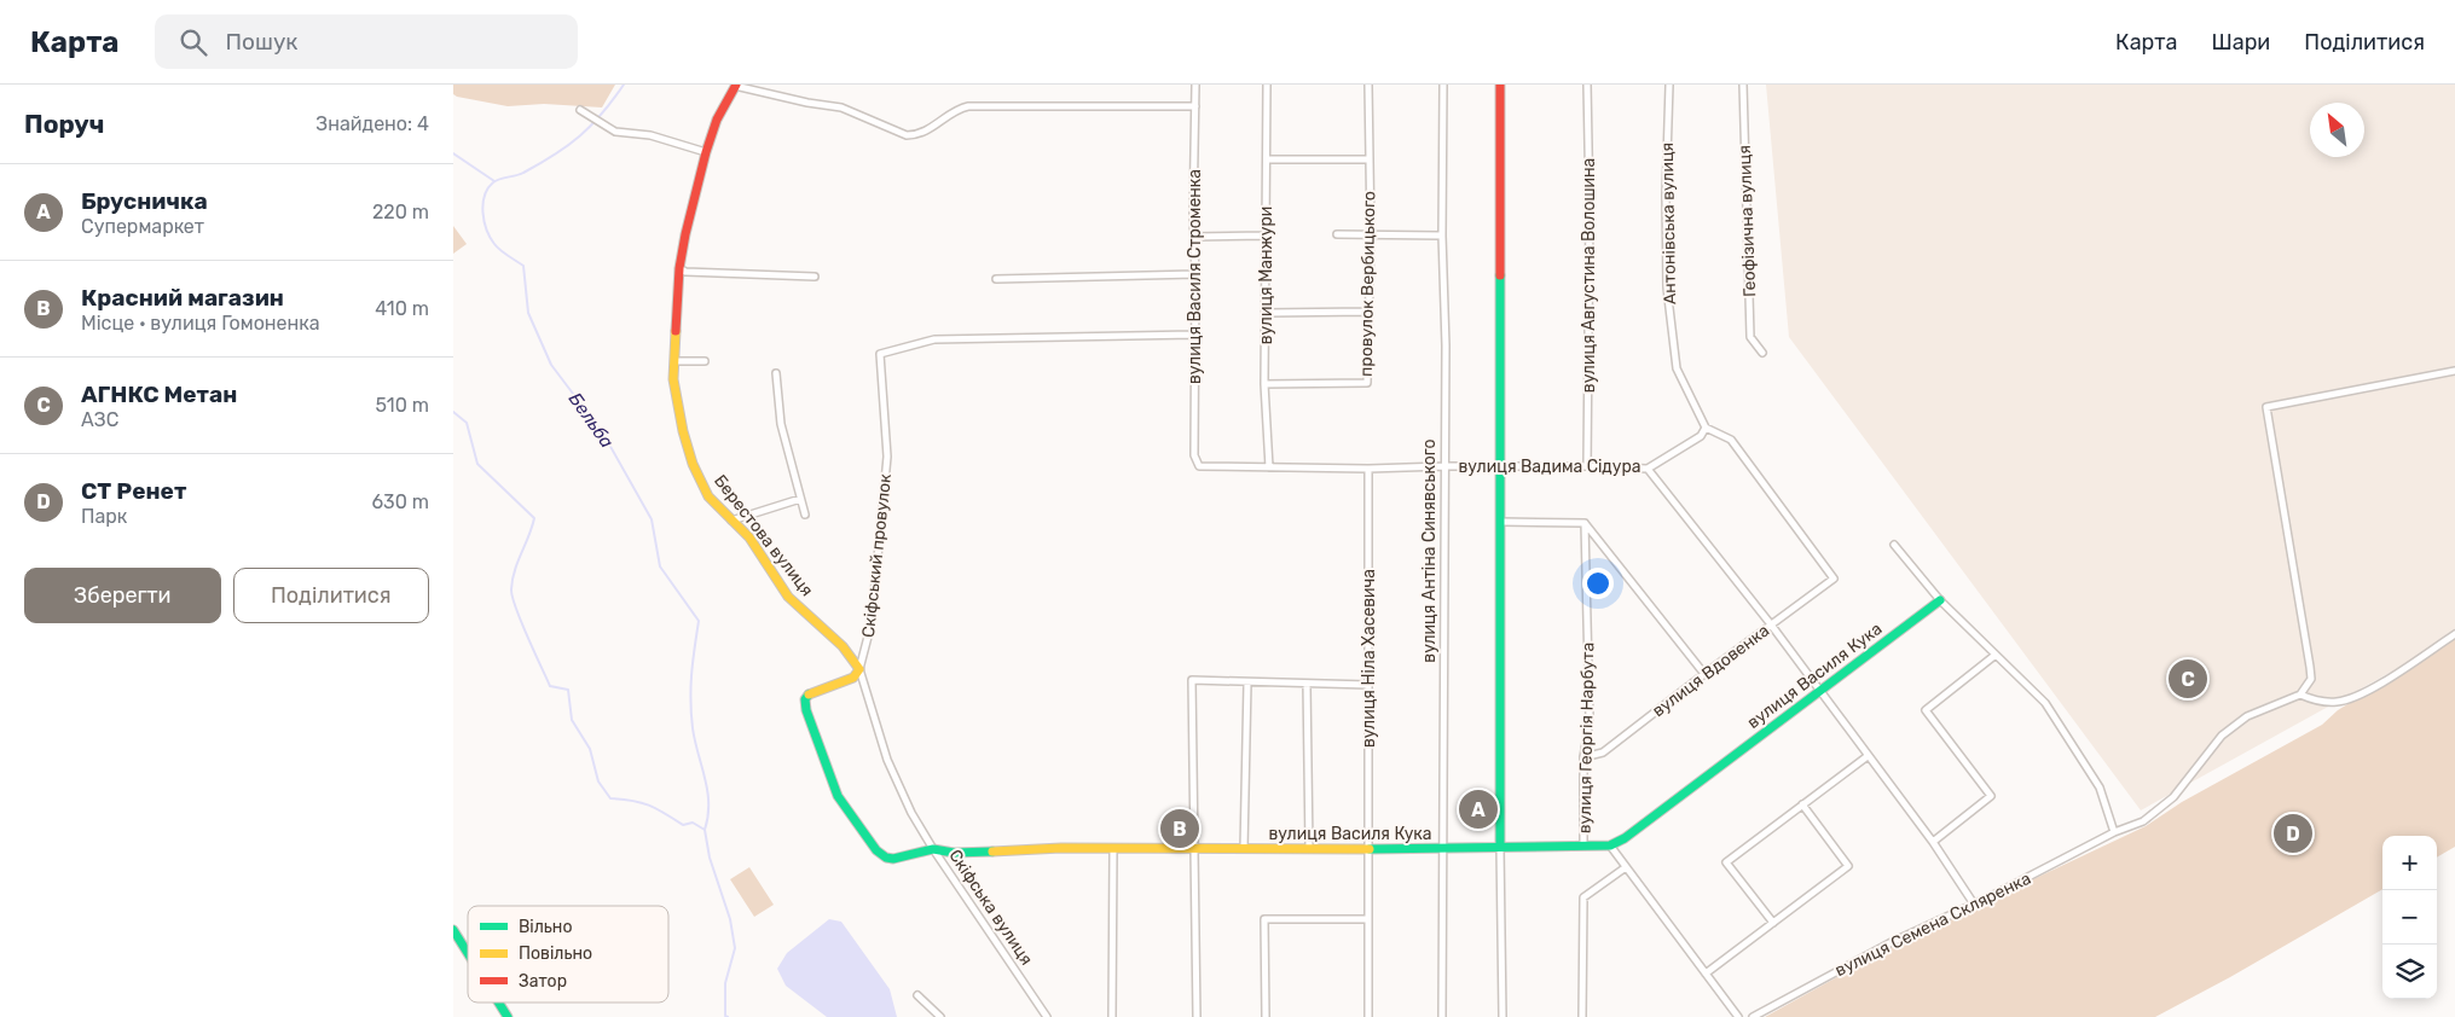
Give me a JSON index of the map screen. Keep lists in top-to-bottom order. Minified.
{"streets":{"street":["Геофізична вулиця","Антонівська вулиця","вулиця Манжури","вулиця Августина Волошина","вулиця Василя Строменка","провулок Вербицького","вулиця Вадима Сідура","Берестова вулиця","вулиця Антіна Синявського","Скіфський провулок","вулиця Ніла Хасевича","вулиця Вдовенка","вулиця Василя Кука","вулиця Георгія Нарбута","Скіфська вулиця","вулиця Семена Скляренка"]},"crossings":[["Антонівська вулиця","вулиця Вадима Сідура"],["Антонівська вулиця","вулиця Вдовенка"],["вулиця Манжури","провулок Вербицького"],["вулиця Манжури","вулиця Вадима Сідура"],["вулиця Августина Волошина","вулиця Вадима Сідура"],["вулиця Василя Строменка","вулиця Вадима Сідура"],["вулиця Василя Строменка","Скіфський провулок"],["вулиця Вадима Сідура","вулиця Антіна Синявського"],["вулиця Вадима Сідура","вулиця Ніла Хасевича"],["вулиця Вадима Сідура","вулиця Вдовенка"],["Берестова вулиця","Скіфський провулок"],["Берестова вулиця","Скіфська вулиця"],["вулиця Антіна Синявського","вулиця Василя Кука"],["Скіфський провулок","Скіфська вулиця"],["вулиця Ніла Хасевича","вулиця Василя Кука"],["вулиця Вдовенка","вулиця Георгія Нарбута"],["вулиця Василя Кука","вулиця Георгія Нарбута"],["вулиця Василя Кука","Скіфська вулиця"]],"water":["Бельба"],"legend":["Вільно","Повільно","Затор"],"north":"top left","page":{"header":"Карта","search":"Пошук","nav":["Карта","Шари","Поділитися"],"heading":["Поруч","Знайдено: 4"],"list":[{"mark":"A","name":"Брусничка","note":"Супермаркет","value":"220 m"},{"mark":"B","name":"Красний магазин","note":"Місце · вулиця Гомоненка","value":"410 m"},{"mark":"C","name":"АГНКС Метан","note":"АЗС","value":"510 m"},{"mark":"D","name":"СТ Ренет","note":"Парк","value":"630 m"}],"buttons":["Зберегти","Поділитися"],"pins":["C","A","B","D"],"map_buttons":["+","−"]}}
